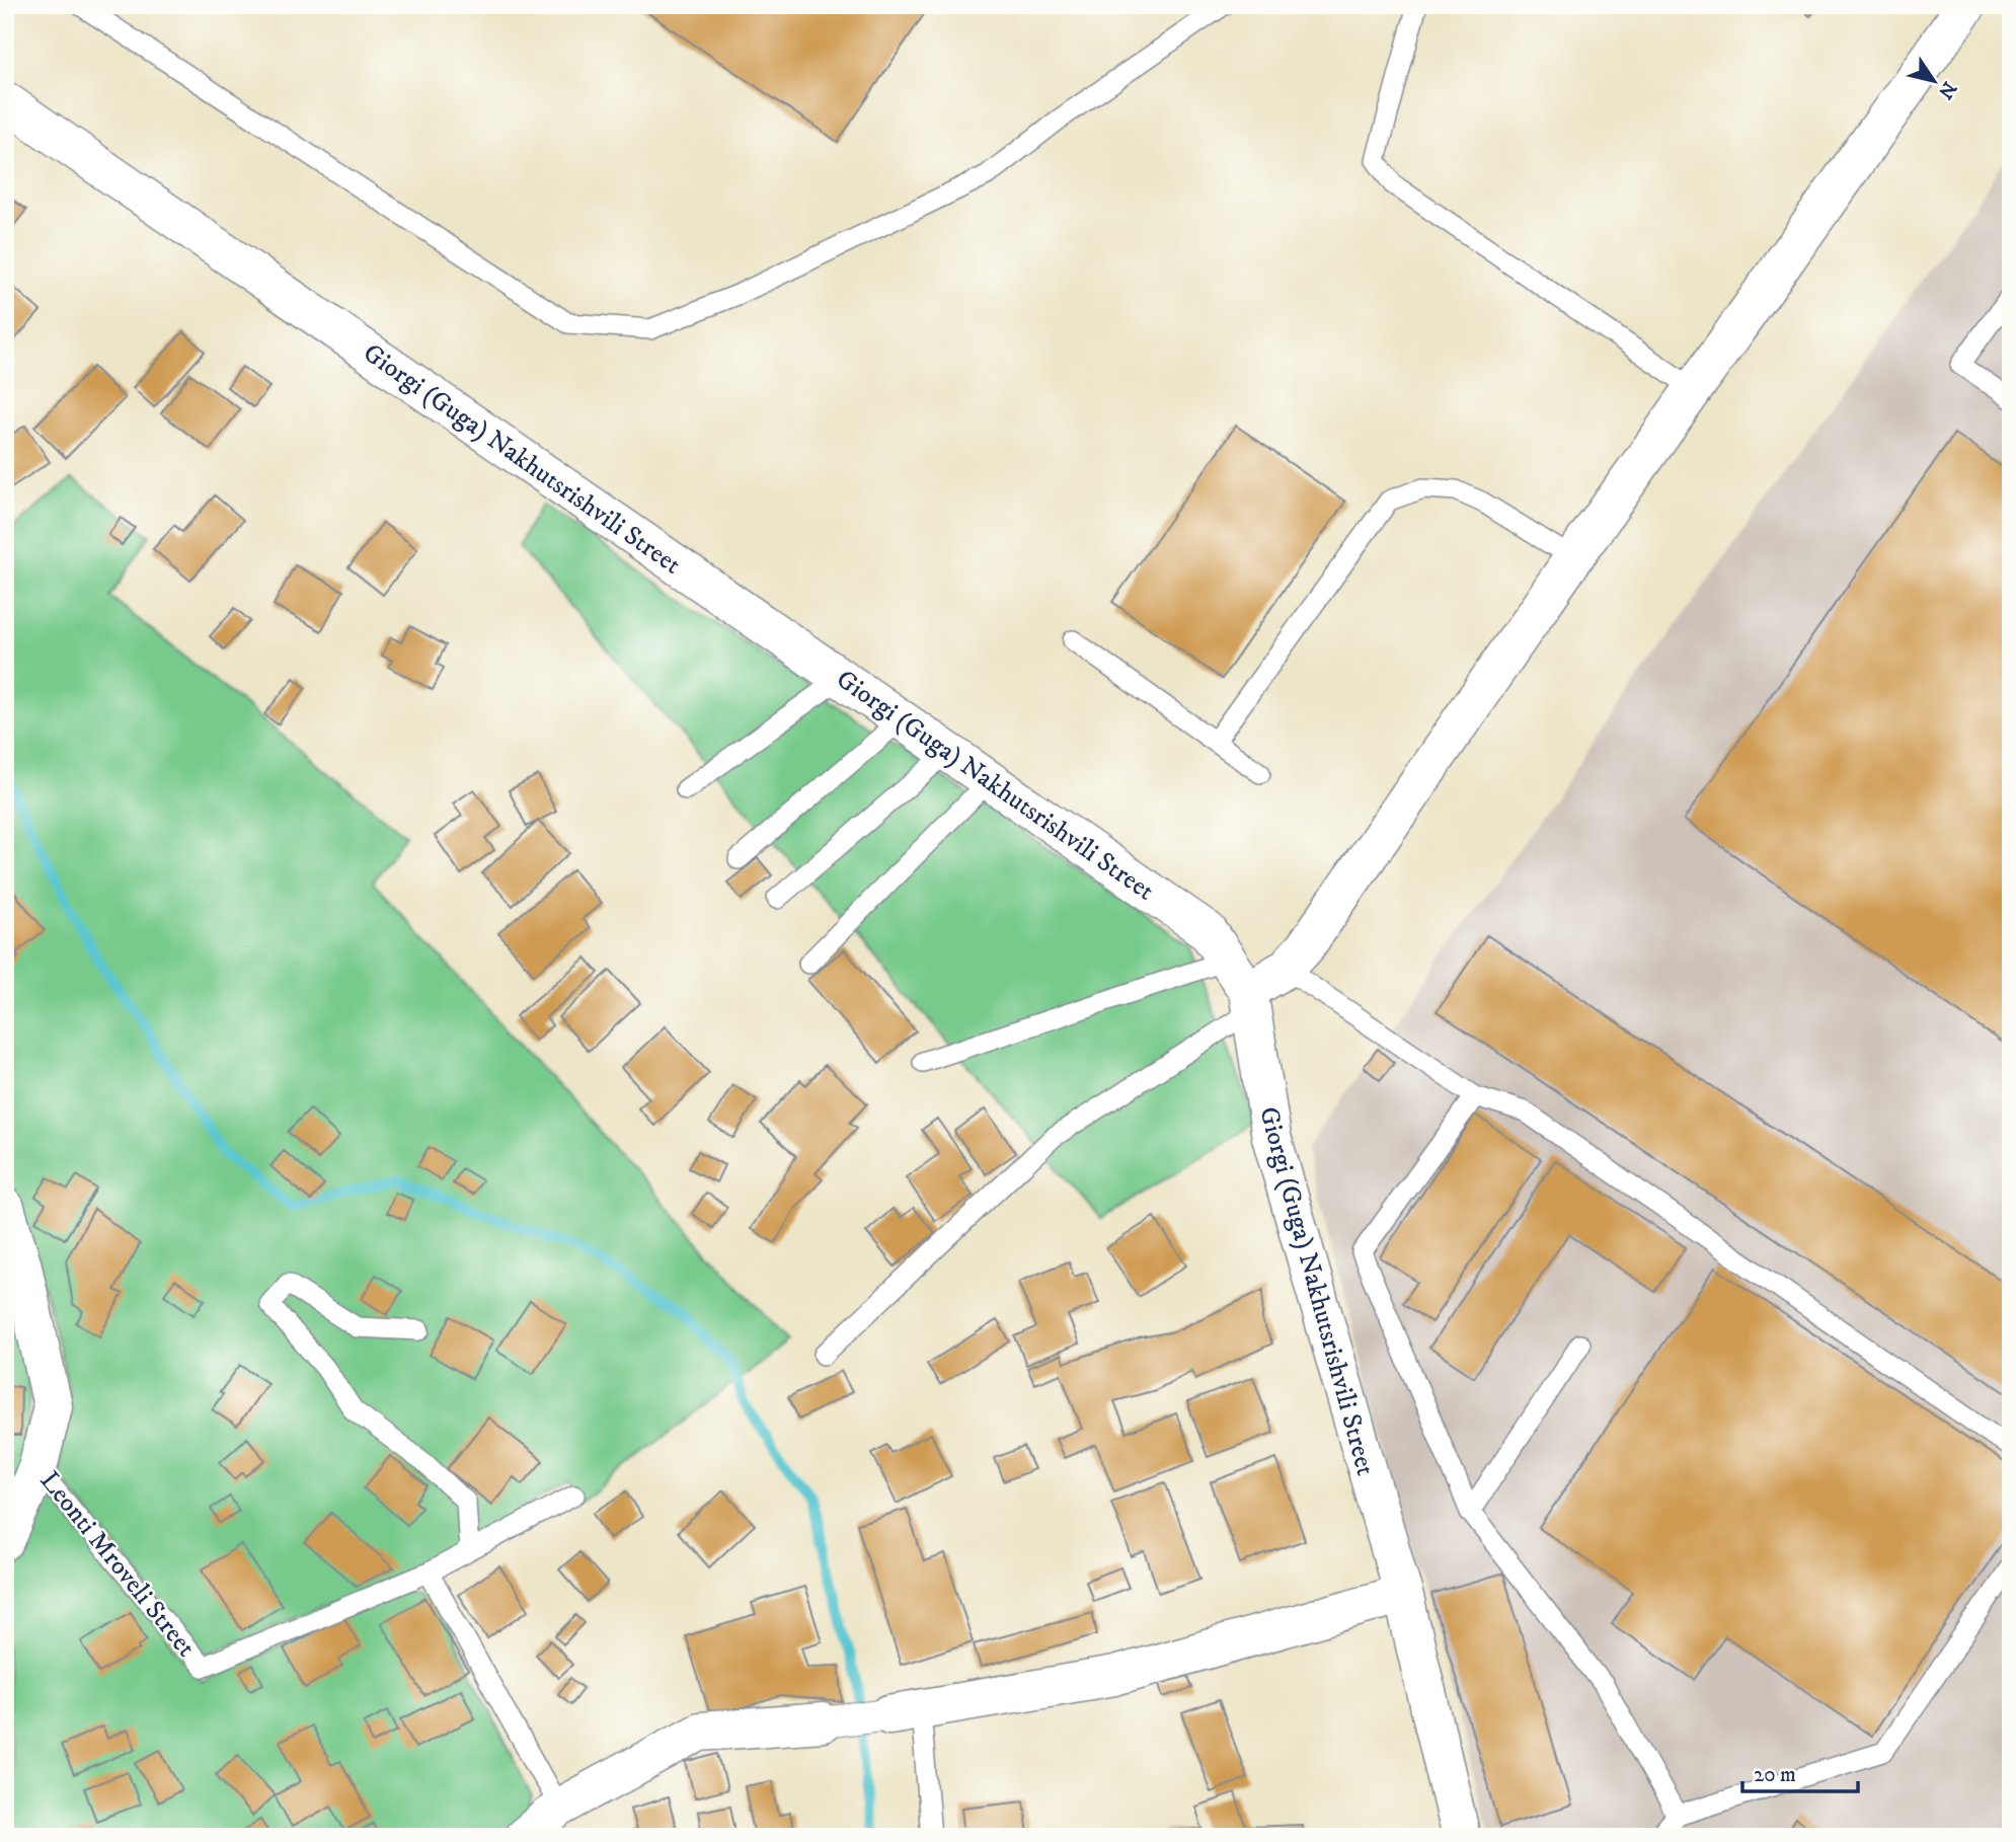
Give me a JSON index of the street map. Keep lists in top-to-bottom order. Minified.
{"streets":{"street":["Giorgi (Guga) Nakhutsrishvili Street","Leonti Mroveli Street"]},"scale_bar":"20 m","north":"bottom right"}
